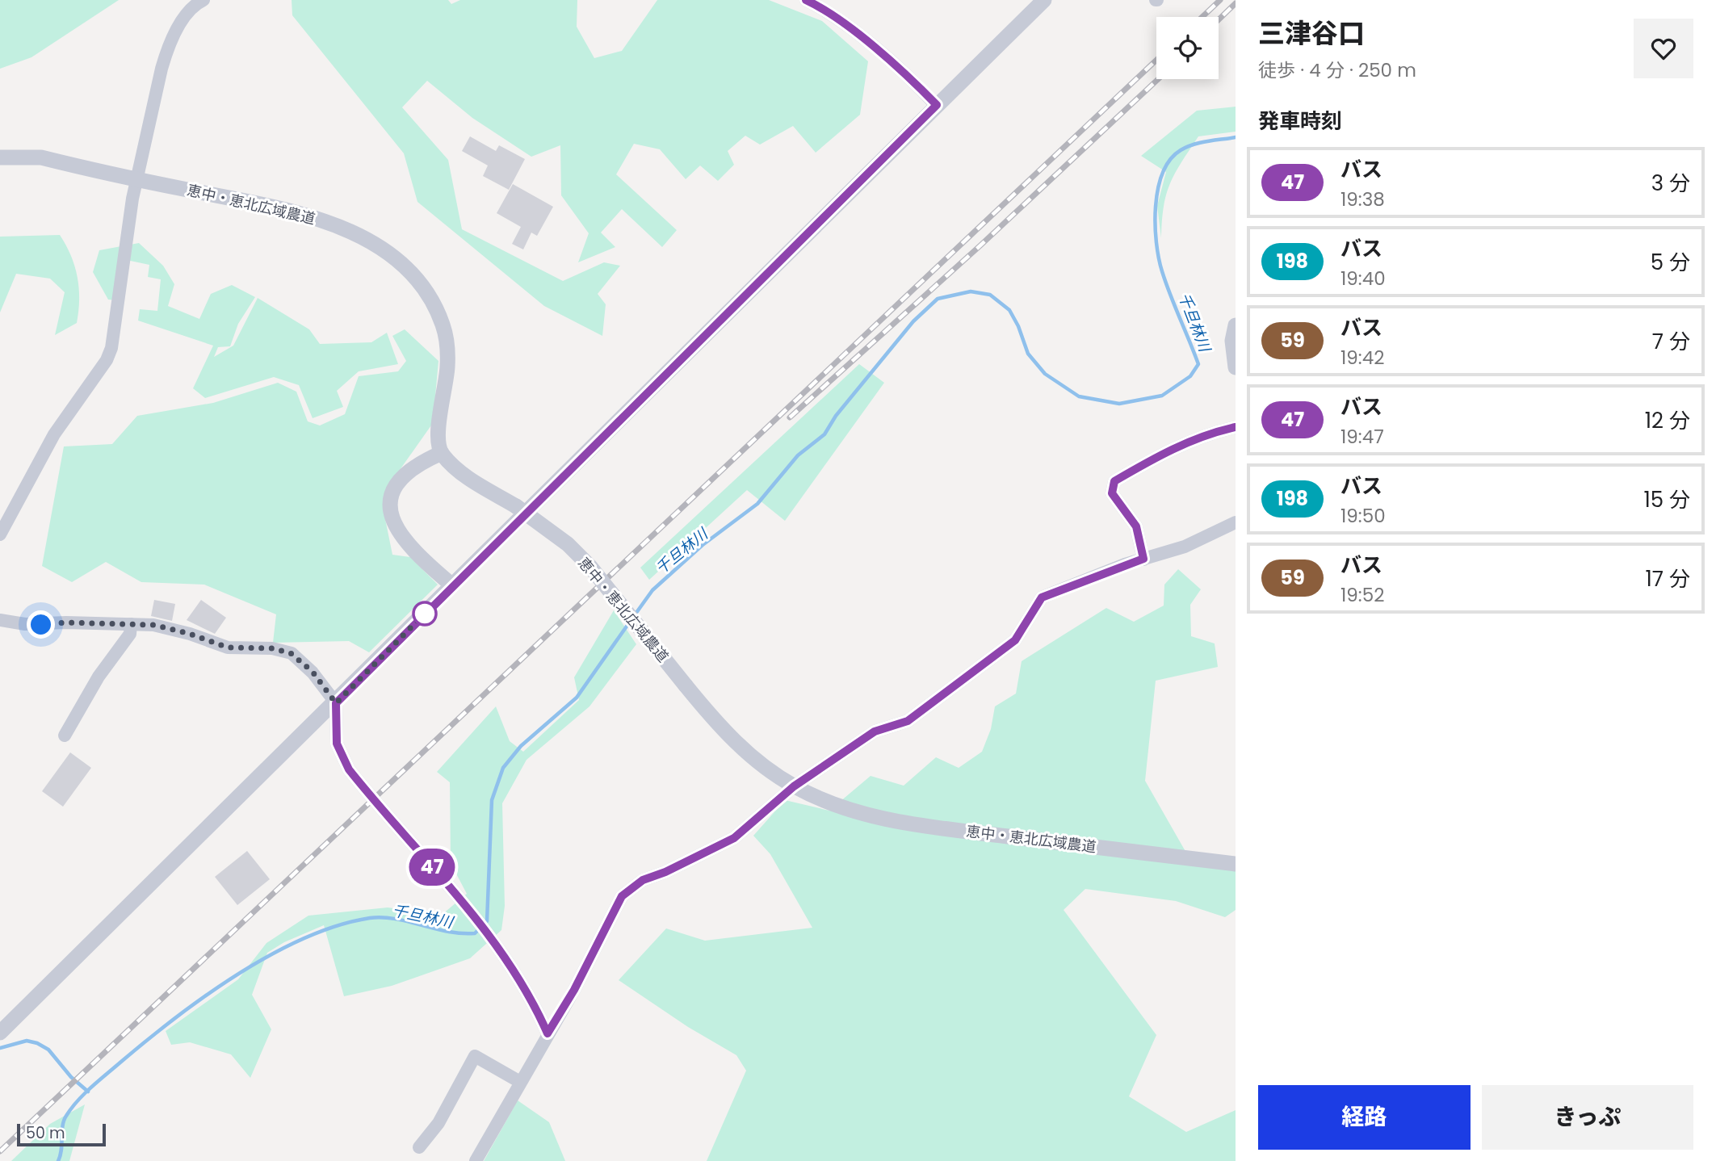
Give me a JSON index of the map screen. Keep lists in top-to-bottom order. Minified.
{"streets":{"street":["恵中・恵北広域農道"]},"water":["千旦林川"],"lines":["bus line 47"],"scale_bar":"50 m","page":{"on_map":"47","heading":[["三津谷口","徒歩 · 4 分 · 250 m"],"発車時刻"],"list":[{"mark":"47","name":"バス","note":"19:38","value":"3 分"},{"mark":"198","name":"バス","note":"19:40","value":"5 分"},{"mark":"59","name":"バス","note":"19:42","value":"7 分"},{"mark":"47","name":"バス","note":"19:47","value":"12 分"},{"mark":"198","name":"バス","note":"19:50","value":"15 分"},{"mark":"59","name":"バス","note":"19:52","value":"17 分"}],"buttons":["経路","きっぷ"],"scale":"50 m"}}
